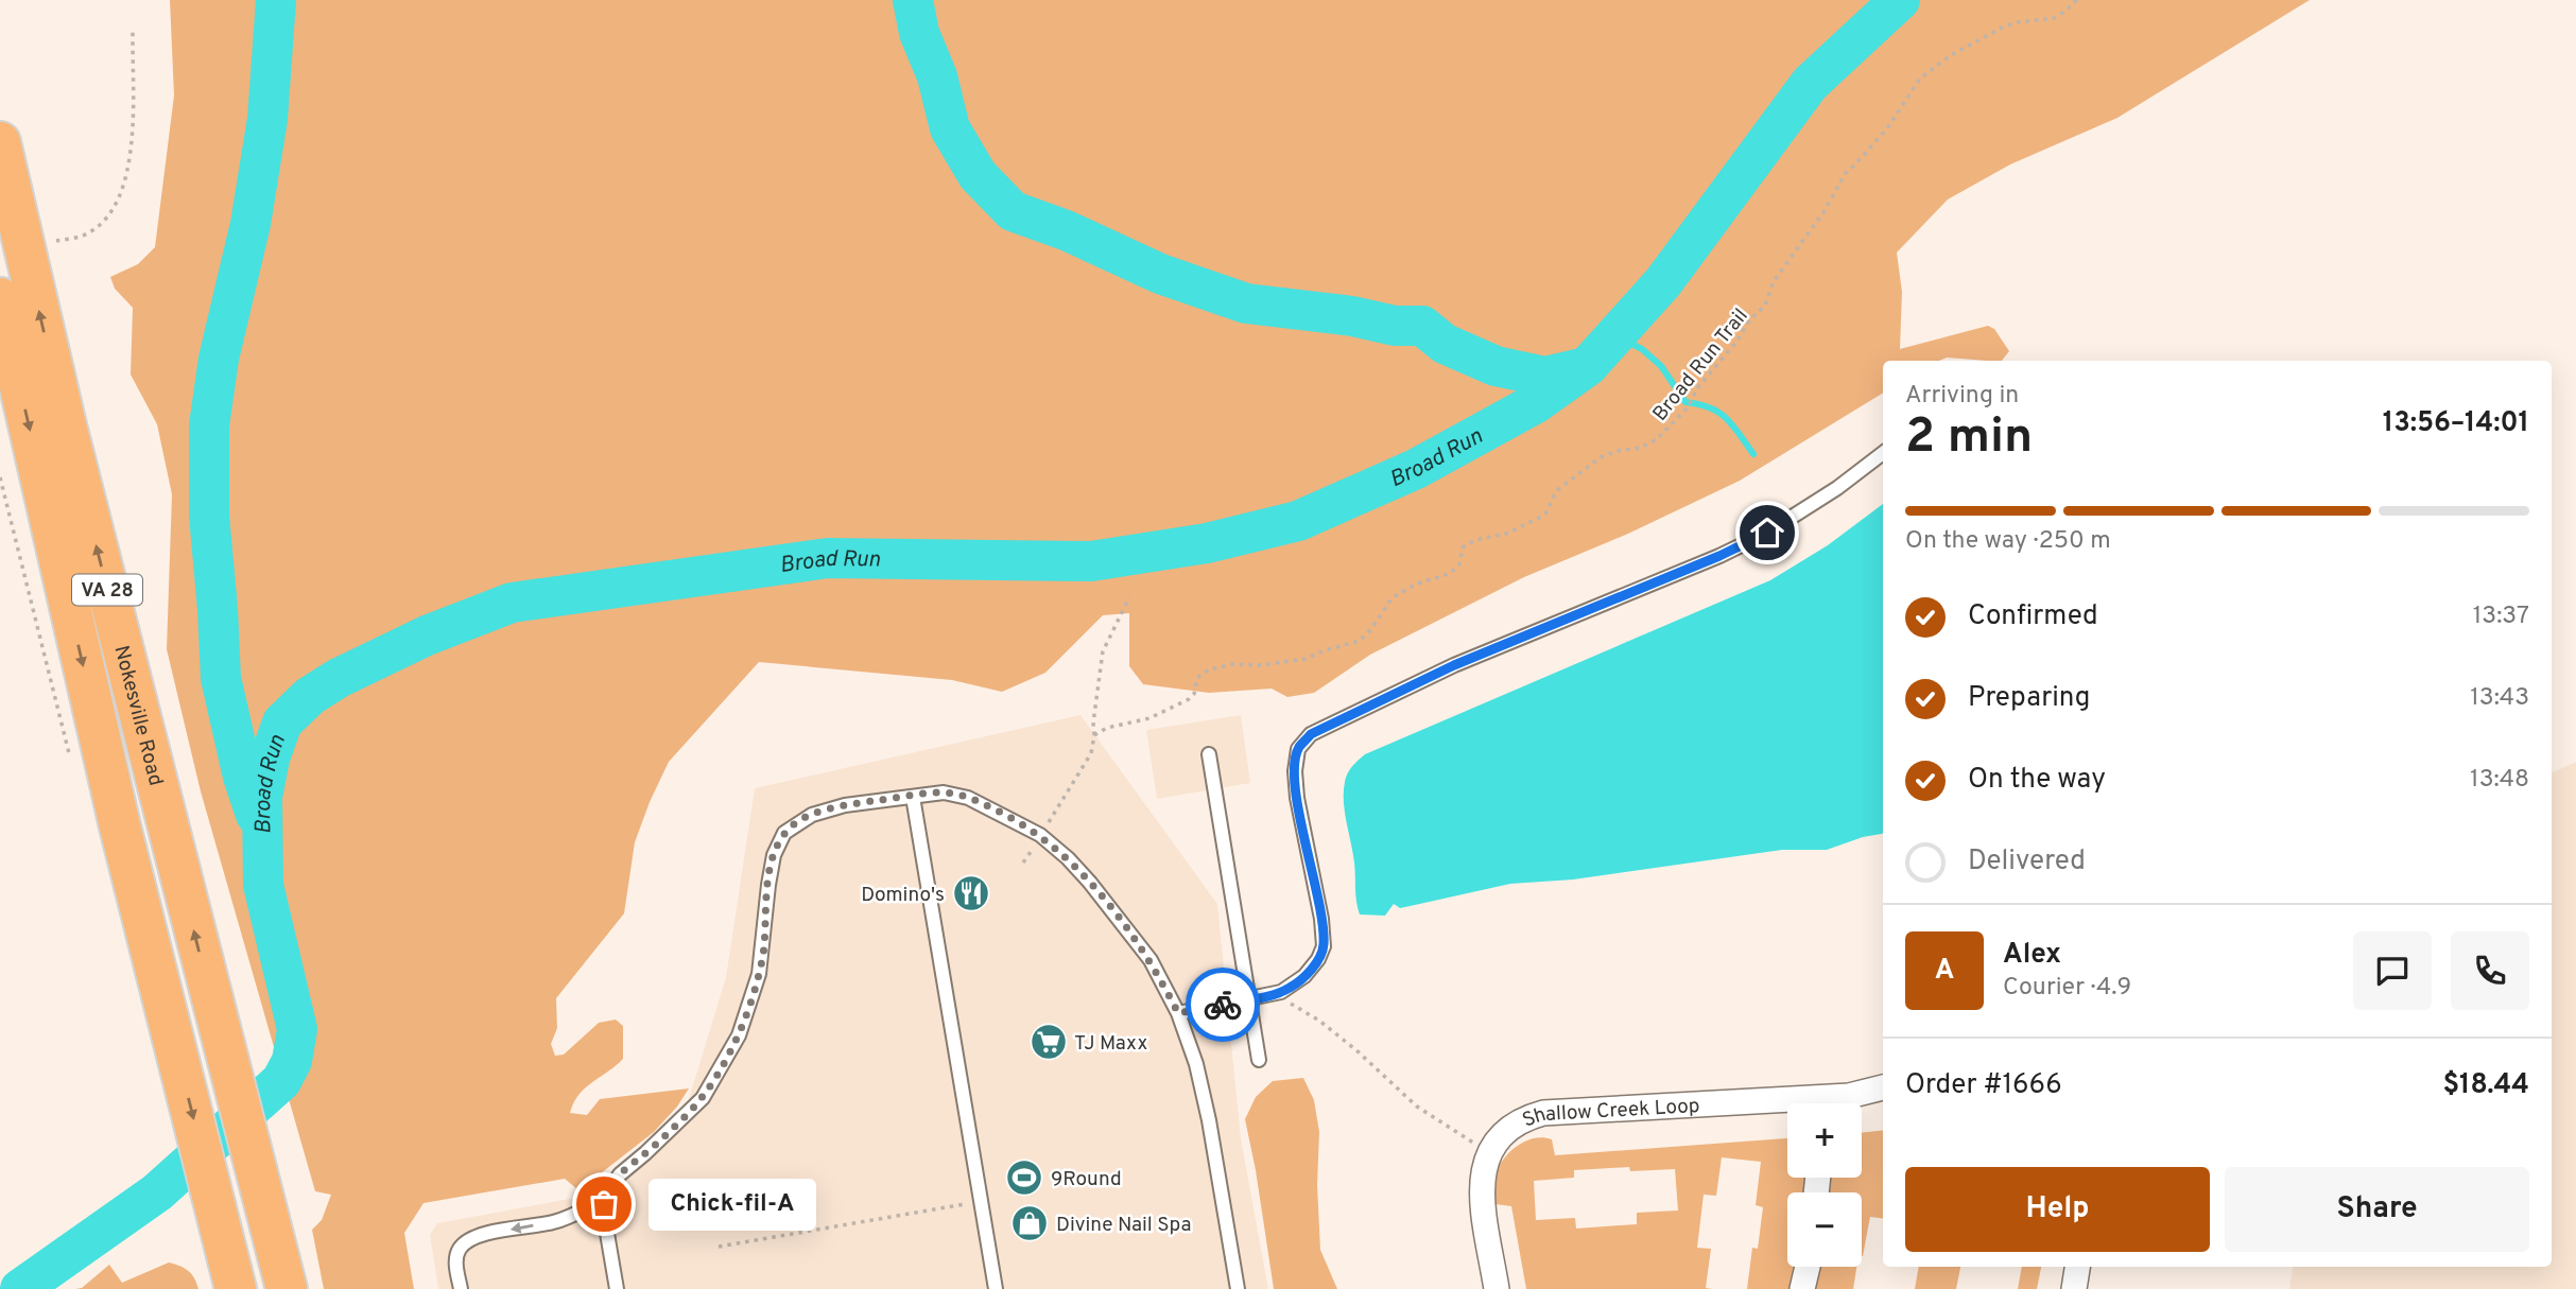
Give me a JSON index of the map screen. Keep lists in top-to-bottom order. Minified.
{"streets":{"highway":["VA 28","Nokesville Road"],"street":["Shallow Creek Loop"],"path":["Broad Run Trail"]},"water":["Broad Run"],"places":{"restaurant":["Domino's"],"supermarket":["TJ Maxx"],"sports":["9Round"],"other":["Chick-fil-A"],"shop":["Divine Nail Spa"]},"page":{"heading":["2 min","Arriving in","13:56–14:01"],"panel":["Alex","Courier · 4.9","Order #1666","$18.44"],"bar":"On the way · 250 m","list":[["Confirmed","13:37"],["Preparing","13:43"],["On the way","13:48"],"Delivered"],"round":"A","map_buttons":["+","−"],"buttons":["Help","Share"],"bubble":"Chick-fil-A"}}
